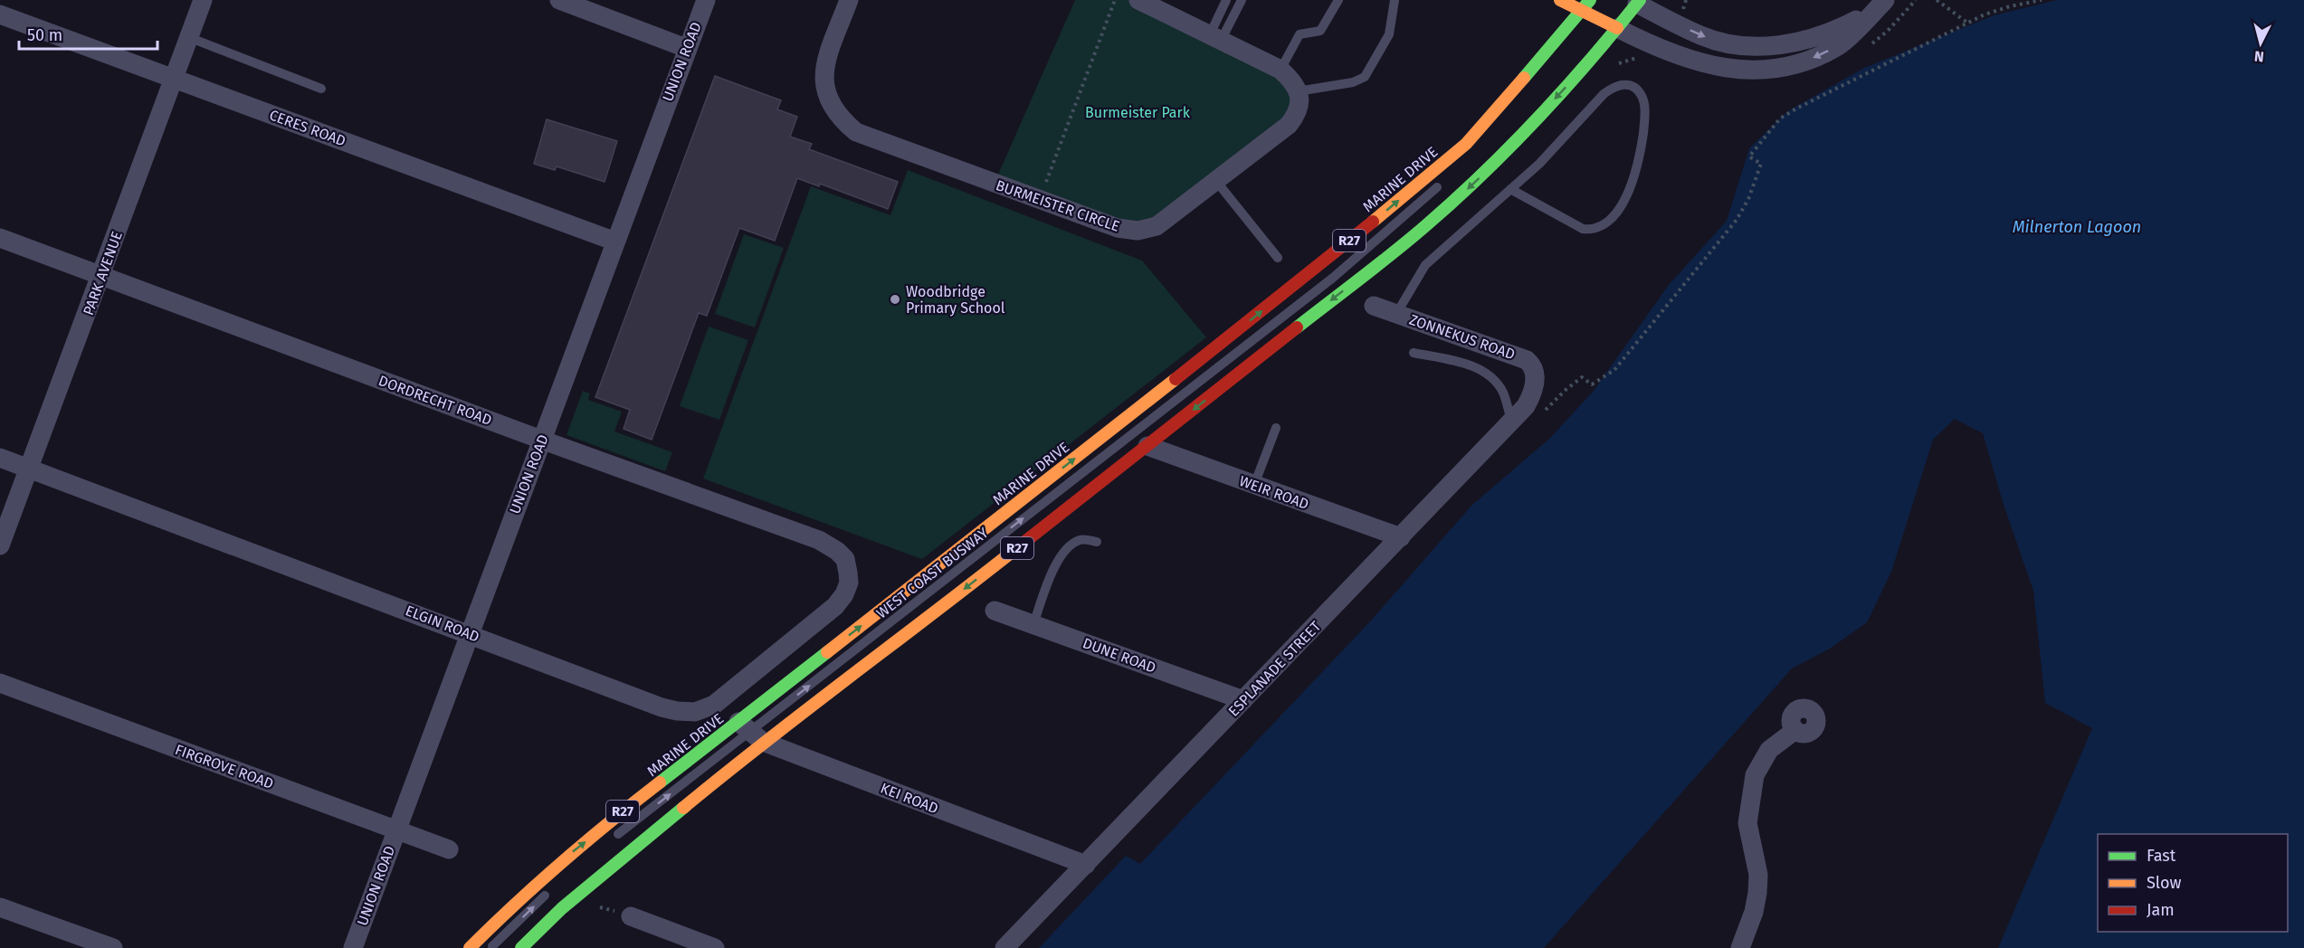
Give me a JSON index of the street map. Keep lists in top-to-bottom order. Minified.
{"streets":{"main road":["MARINE DRIVE","R27"],"street":["UNION ROAD","CERES ROAD","BURMEISTER CIRCLE","PARK AVENUE","ZONNEKUS ROAD","DORDRECHT ROAD","WEIR ROAD","ELGIN ROAD","DUNE ROAD","ESPLANADE STREET","FIRGROVE ROAD","KEI ROAD"],"lane":["WEST COAST BUSWAY"]},"crossings":[["UNION ROAD","CERES ROAD"],["UNION ROAD","DORDRECHT ROAD"],["UNION ROAD","ELGIN ROAD"],["UNION ROAD","FIRGROVE ROAD"],["CERES ROAD","PARK AVENUE"],["MARINE DRIVE","WEIR ROAD"],["MARINE DRIVE","WEST COAST BUSWAY"],["MARINE DRIVE","KEI ROAD"],["PARK AVENUE","DORDRECHT ROAD"],["PARK AVENUE","ELGIN ROAD"],["ZONNEKUS ROAD","ESPLANADE STREET"],["DORDRECHT ROAD","ELGIN ROAD"],["WEIR ROAD","ESPLANADE STREET"],["WEST COAST BUSWAY","KEI ROAD"],["DUNE ROAD","ESPLANADE STREET"],["ESPLANADE STREET","KEI ROAD"]],"one_way":["WEST COAST BUSWAY"],"water":["Milnerton Lagoon"],"parks":["Burmeister Park"],"places":["Woodbridge Primary School"],"legend":["Fast","Slow","Jam"],"scale_bar":"50 m","north":"bottom"}
